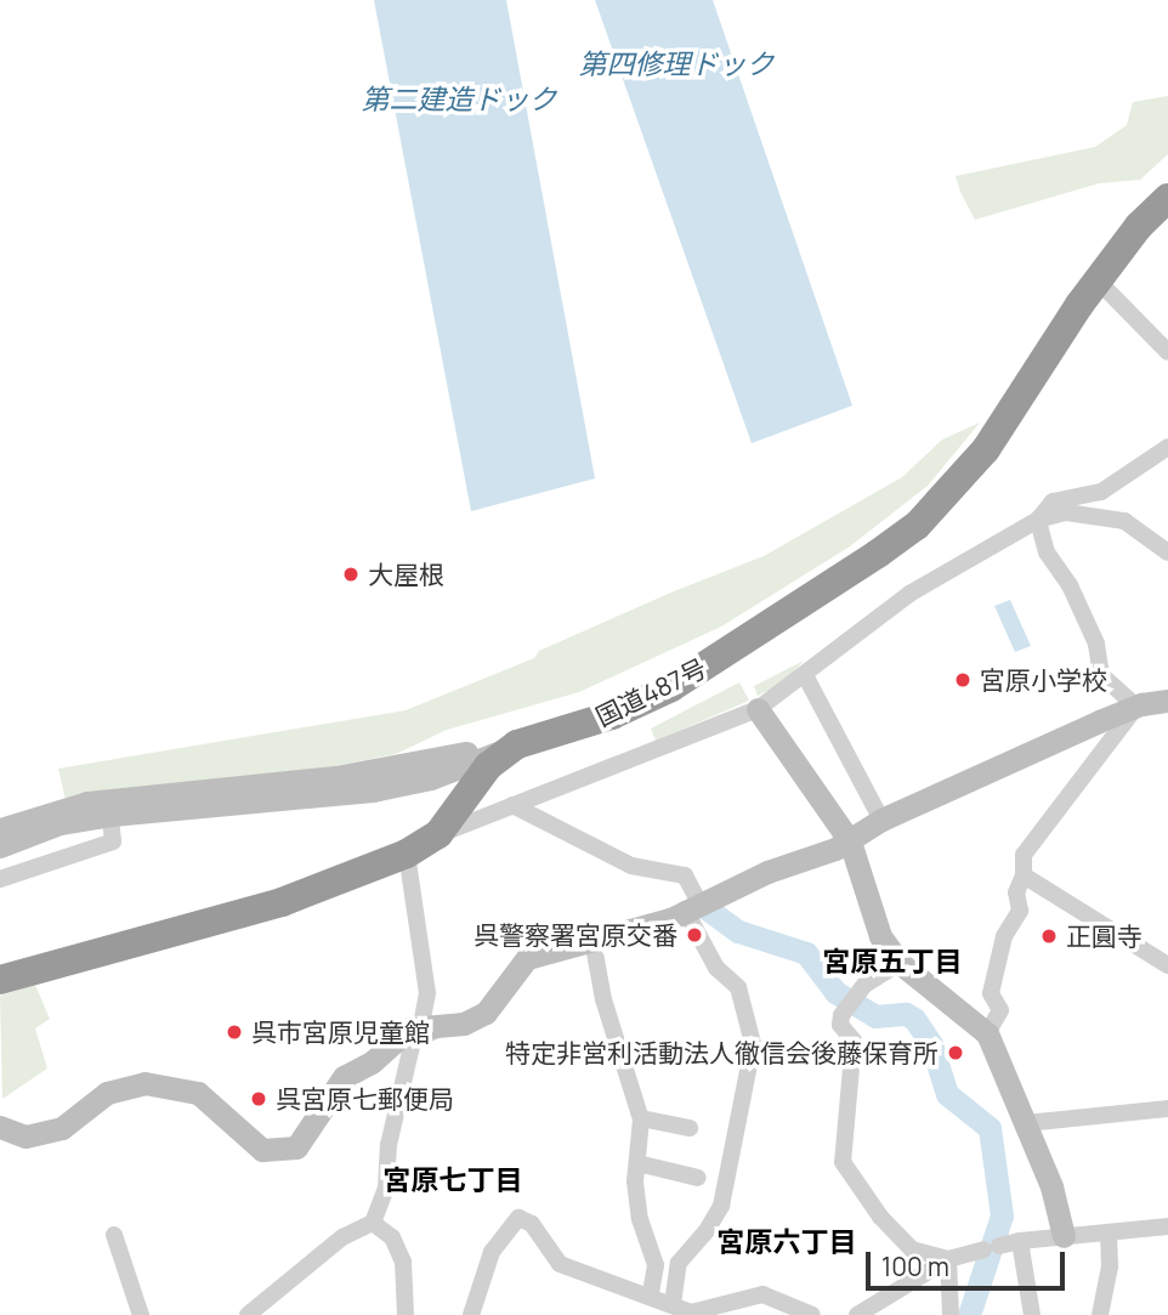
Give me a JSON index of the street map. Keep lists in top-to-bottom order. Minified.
{"streets":{"highway":["国道487号"]},"districts":["宮原五丁目","宮原七丁目","宮原六丁目"],"water":["第四修理ドック","第二建造ドック"],"places":["大屋根","宮原小学校","呉警察署宮原交番","正圓寺","呉市宮原児童館","特定非営利活動法人徹信会後藤保育所","呉宮原七郵便局"],"scale_bar":"100 m"}
